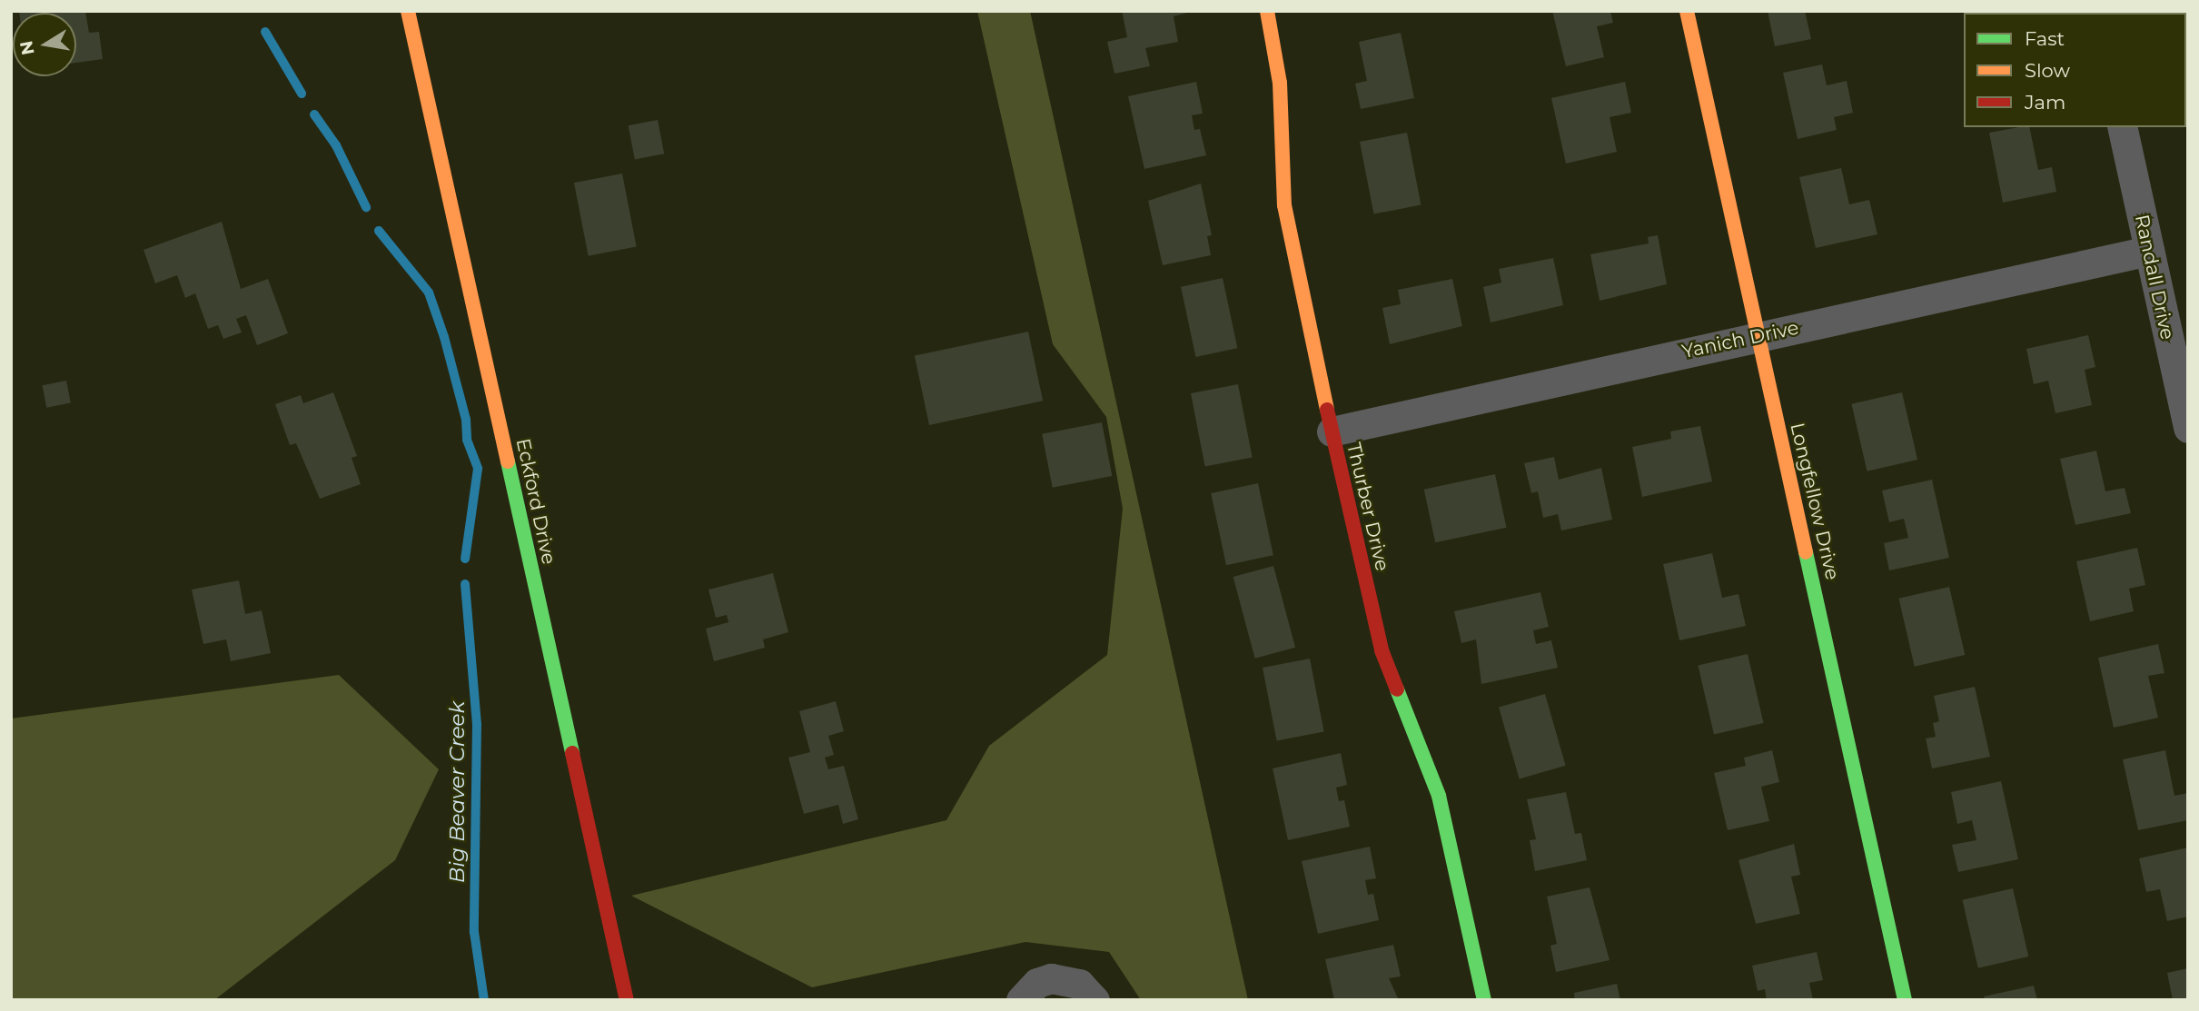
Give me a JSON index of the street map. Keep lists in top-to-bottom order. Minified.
{"streets":{"street":["Randall Drive","Yanich Drive","Eckford Drive","Longfellow Drive","Thurber Drive"]},"crossings":[["Randall Drive","Yanich Drive"],["Yanich Drive","Longfellow Drive"],["Yanich Drive","Thurber Drive"]],"water":["Big Beaver Creek"],"legend":["Fast","Slow","Jam"],"north":"left"}
